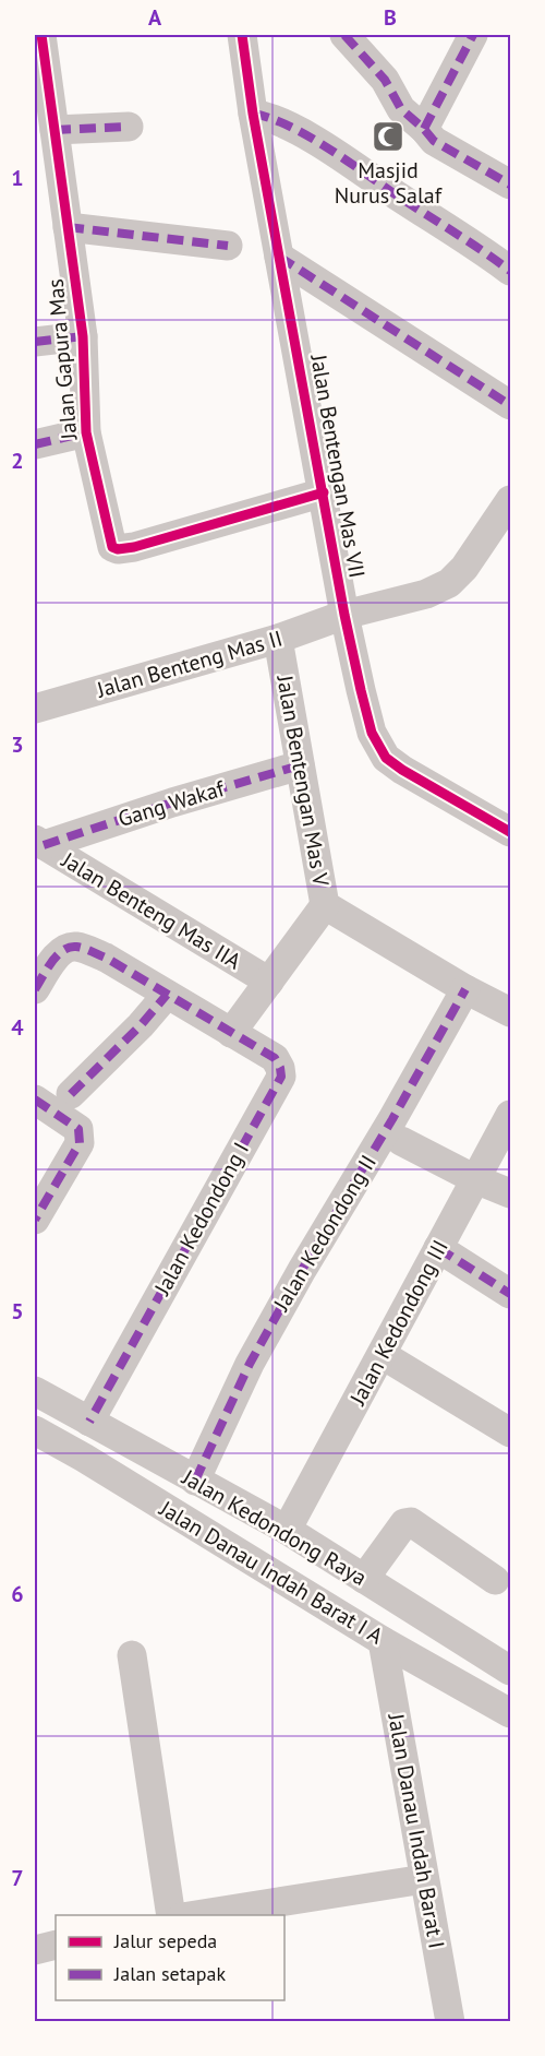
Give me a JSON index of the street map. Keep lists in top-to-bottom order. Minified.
{"streets":{"street":["Jalan Gapura Mas","Jalan Bentengan Mas VII","Jalan Benteng Mas II","Jalan Bentengan Mas V","Gang Wakaf","Jalan Benteng Mas IIA","Jalan Kedondong I","Jalan Kedondong II","Jalan Kedondong III","Jalan Kedondong Raya","Jalan Danau Indah Barat I A","Jalan Danau Indah Barat I"]},"crossings":[["Jalan Gapura Mas","Jalan Bentengan Mas VII"],["Jalan Bentengan Mas VII","Jalan Benteng Mas II"],["Jalan Benteng Mas II","Jalan Bentengan Mas V"],["Jalan Bentengan Mas V","Gang Wakaf"],["Jalan Bentengan Mas V","Jalan Kedondong II"],["Gang Wakaf","Jalan Benteng Mas IIA"],["Jalan Kedondong I","Jalan Kedondong Raya"],["Jalan Kedondong II","Jalan Kedondong Raya"],["Jalan Kedondong III","Jalan Kedondong Raya"],["Jalan Danau Indah Barat I A","Jalan Danau Indah Barat I"]],"places":{"mosque":["Masjid Nurus Salaf"]},"legend":["Jalur sepeda","Jalan setapak"],"grid":{"columns":["A","B"],"rows":["1","2","3","4","5","6","7"]}}
